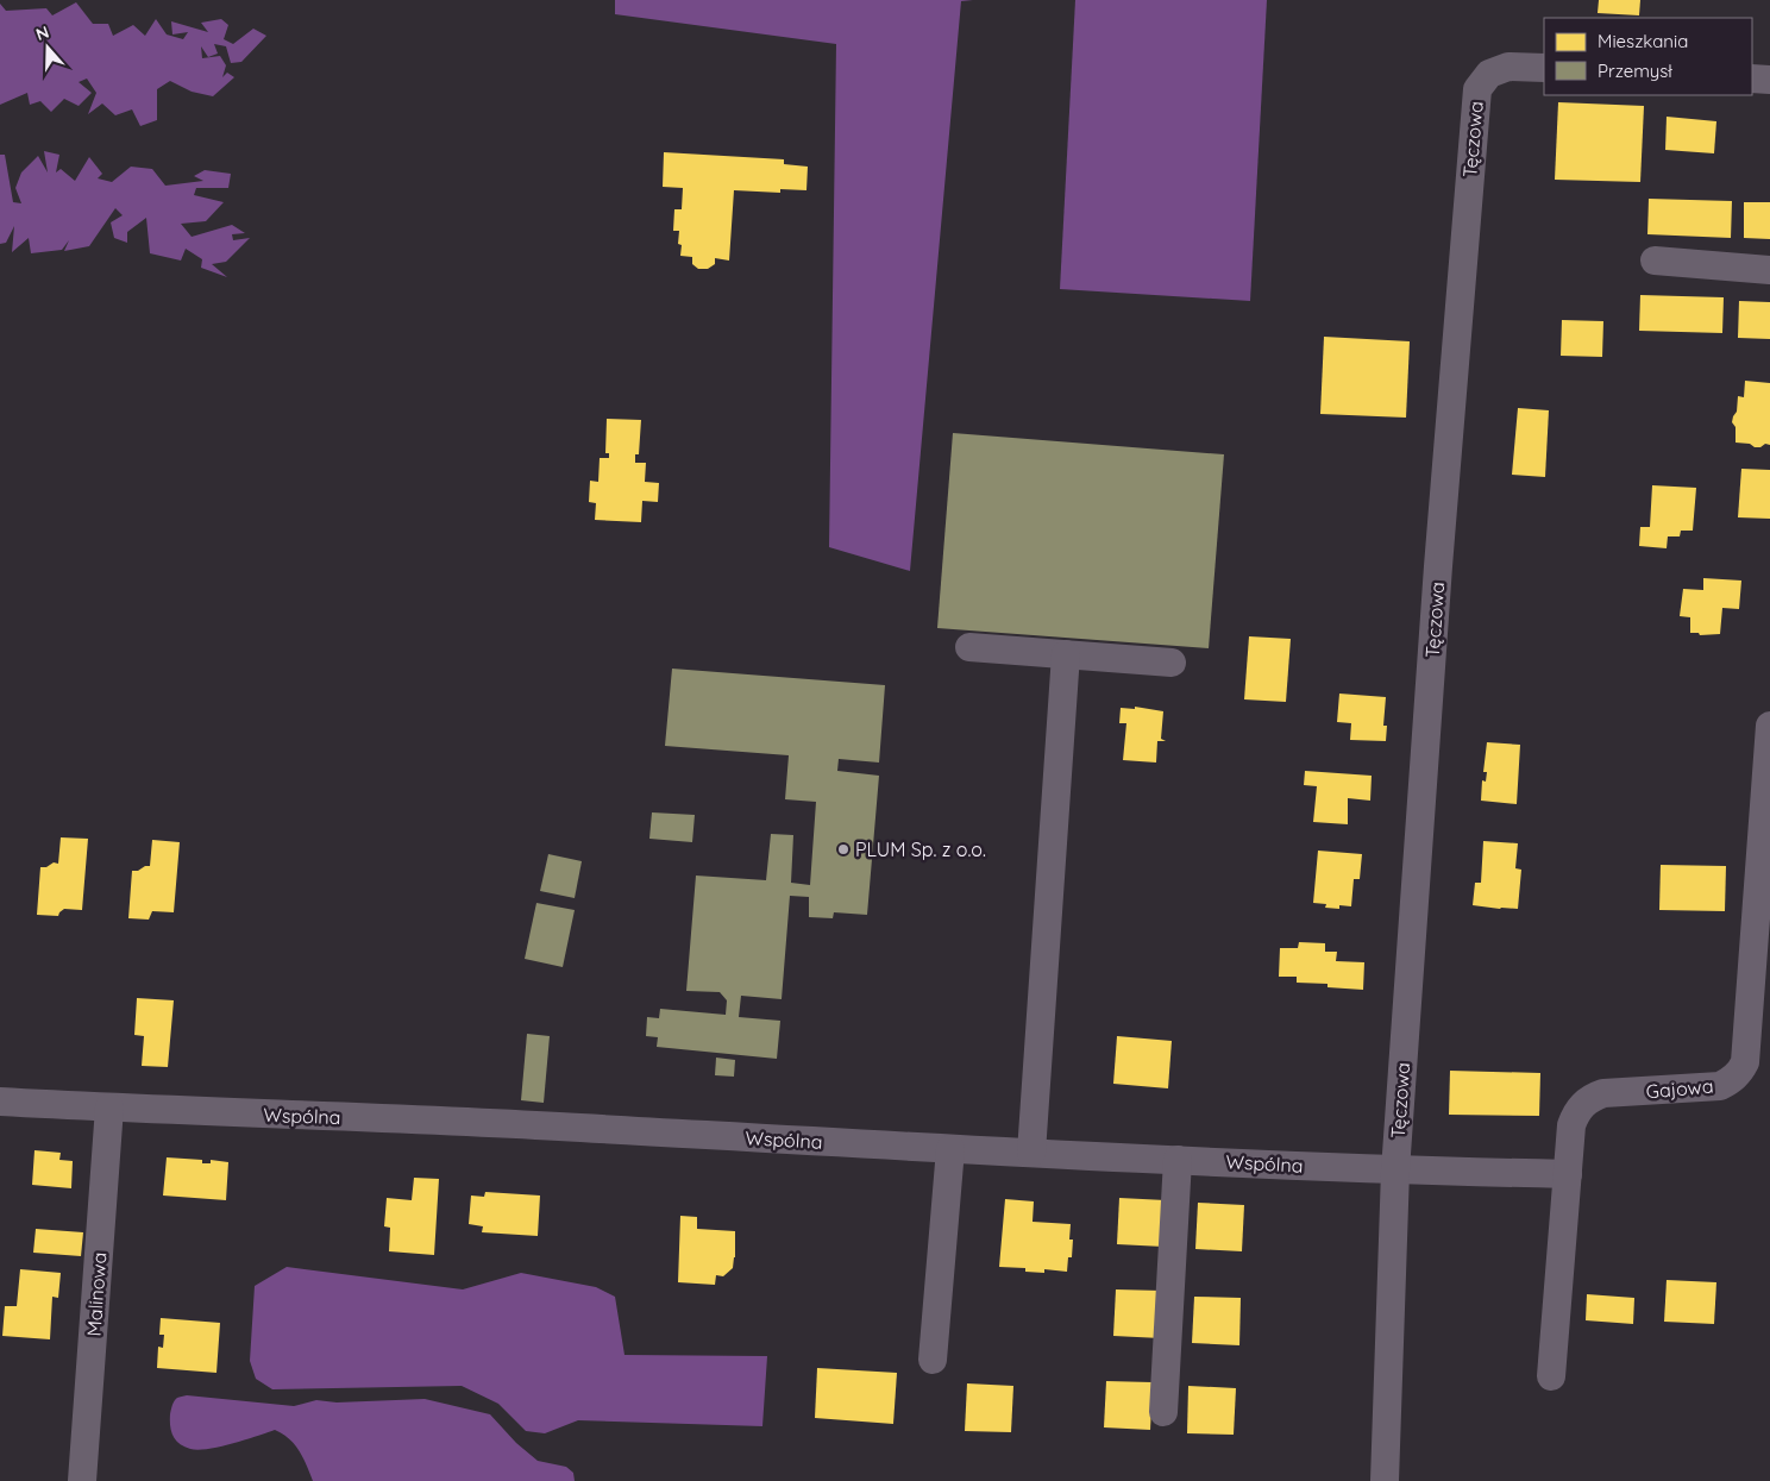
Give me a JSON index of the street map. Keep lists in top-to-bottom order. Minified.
{"streets":{"street":["Tęczowa","Gajowa","Wspólna","Malinowa"]},"crossings":[["Tęczowa","Wspólna"],["Gajowa","Wspólna"],["Wspólna","Malinowa"]],"places":["PLUM Sp. z o.o."],"legend":["Mieszkania","Przemysł"],"north":"top"}
